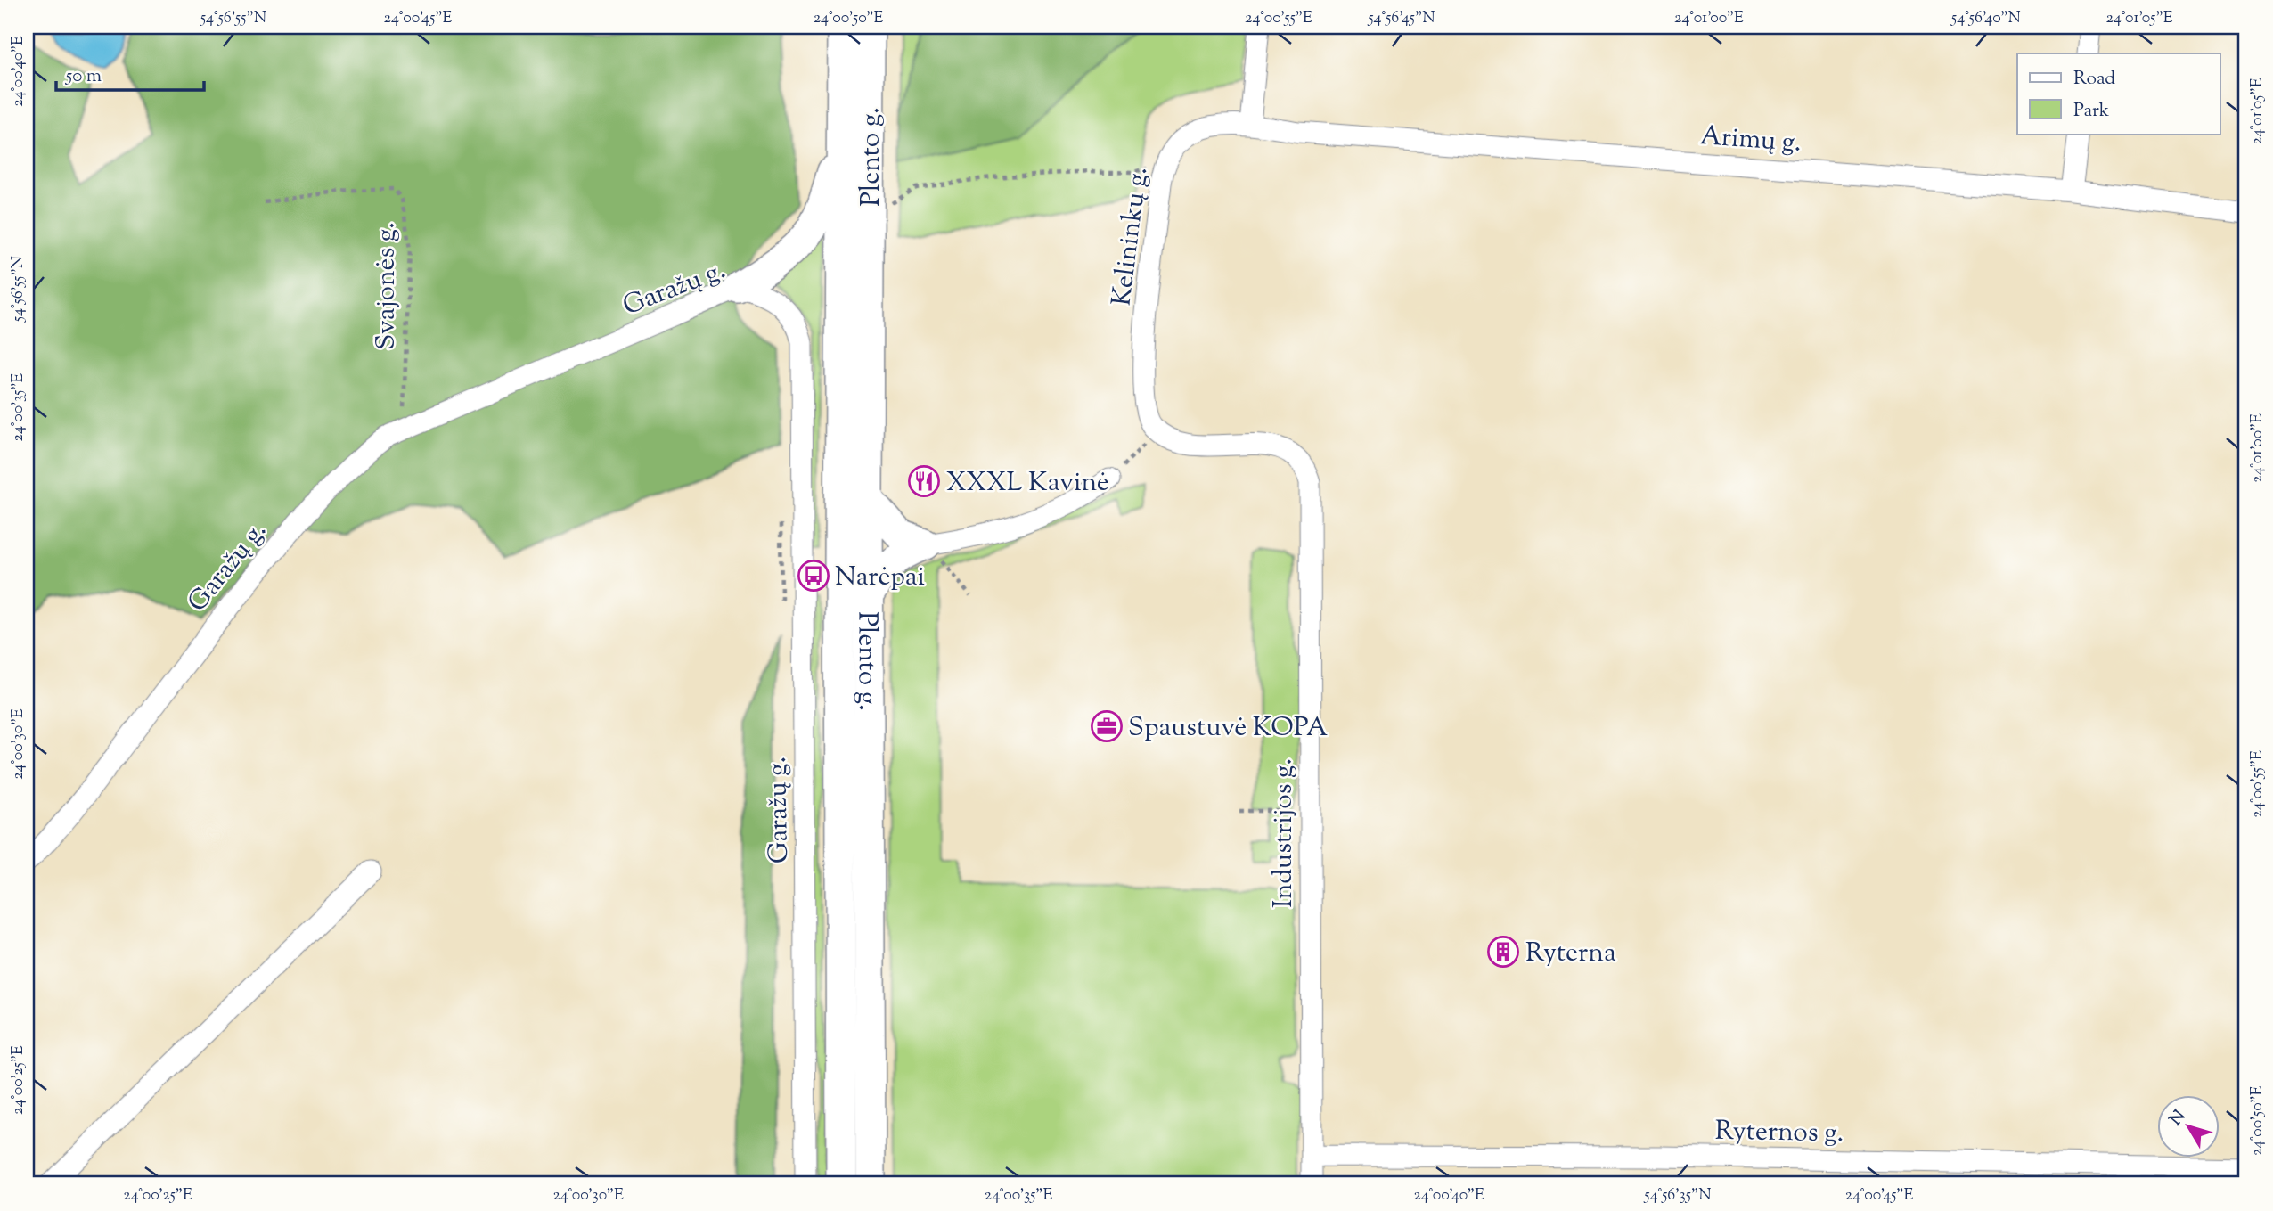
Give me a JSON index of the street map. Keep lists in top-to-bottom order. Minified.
{"streets":{"highway":["Plento g."],"street":["Arimų g.","Kelininkų g.","Garažų g.","Industrijos g.","Ryternos g."],"path":["Svajonės g."]},"crossings":[["Arimų g.","Kelininkų g."],["Kelininkų g.","Industrijos g."],["Svajonės g.","Garažų g."],["Industrijos g.","Ryternos g."]],"places":{"restaurant":["XXXL Kavinė"],"bus stop":["Narėpai"],"office":["Spaustuvė KOPA"],"building":["Ryterna"]},"legend":["Road","Park"],"scale_bar":"50 m","north":"top left","coordinates":["54°56'55\"N","24°00'45\"E","24°00'50\"E","24°00'55\"E","54°56'45\"N","24°01'00\"E","54°56'40\"N","24°01'05\"E","24°00'40\"E","24°00'35\"E","24°00'30\"E","24°00'25\"E","54°56'35\"N"]}
